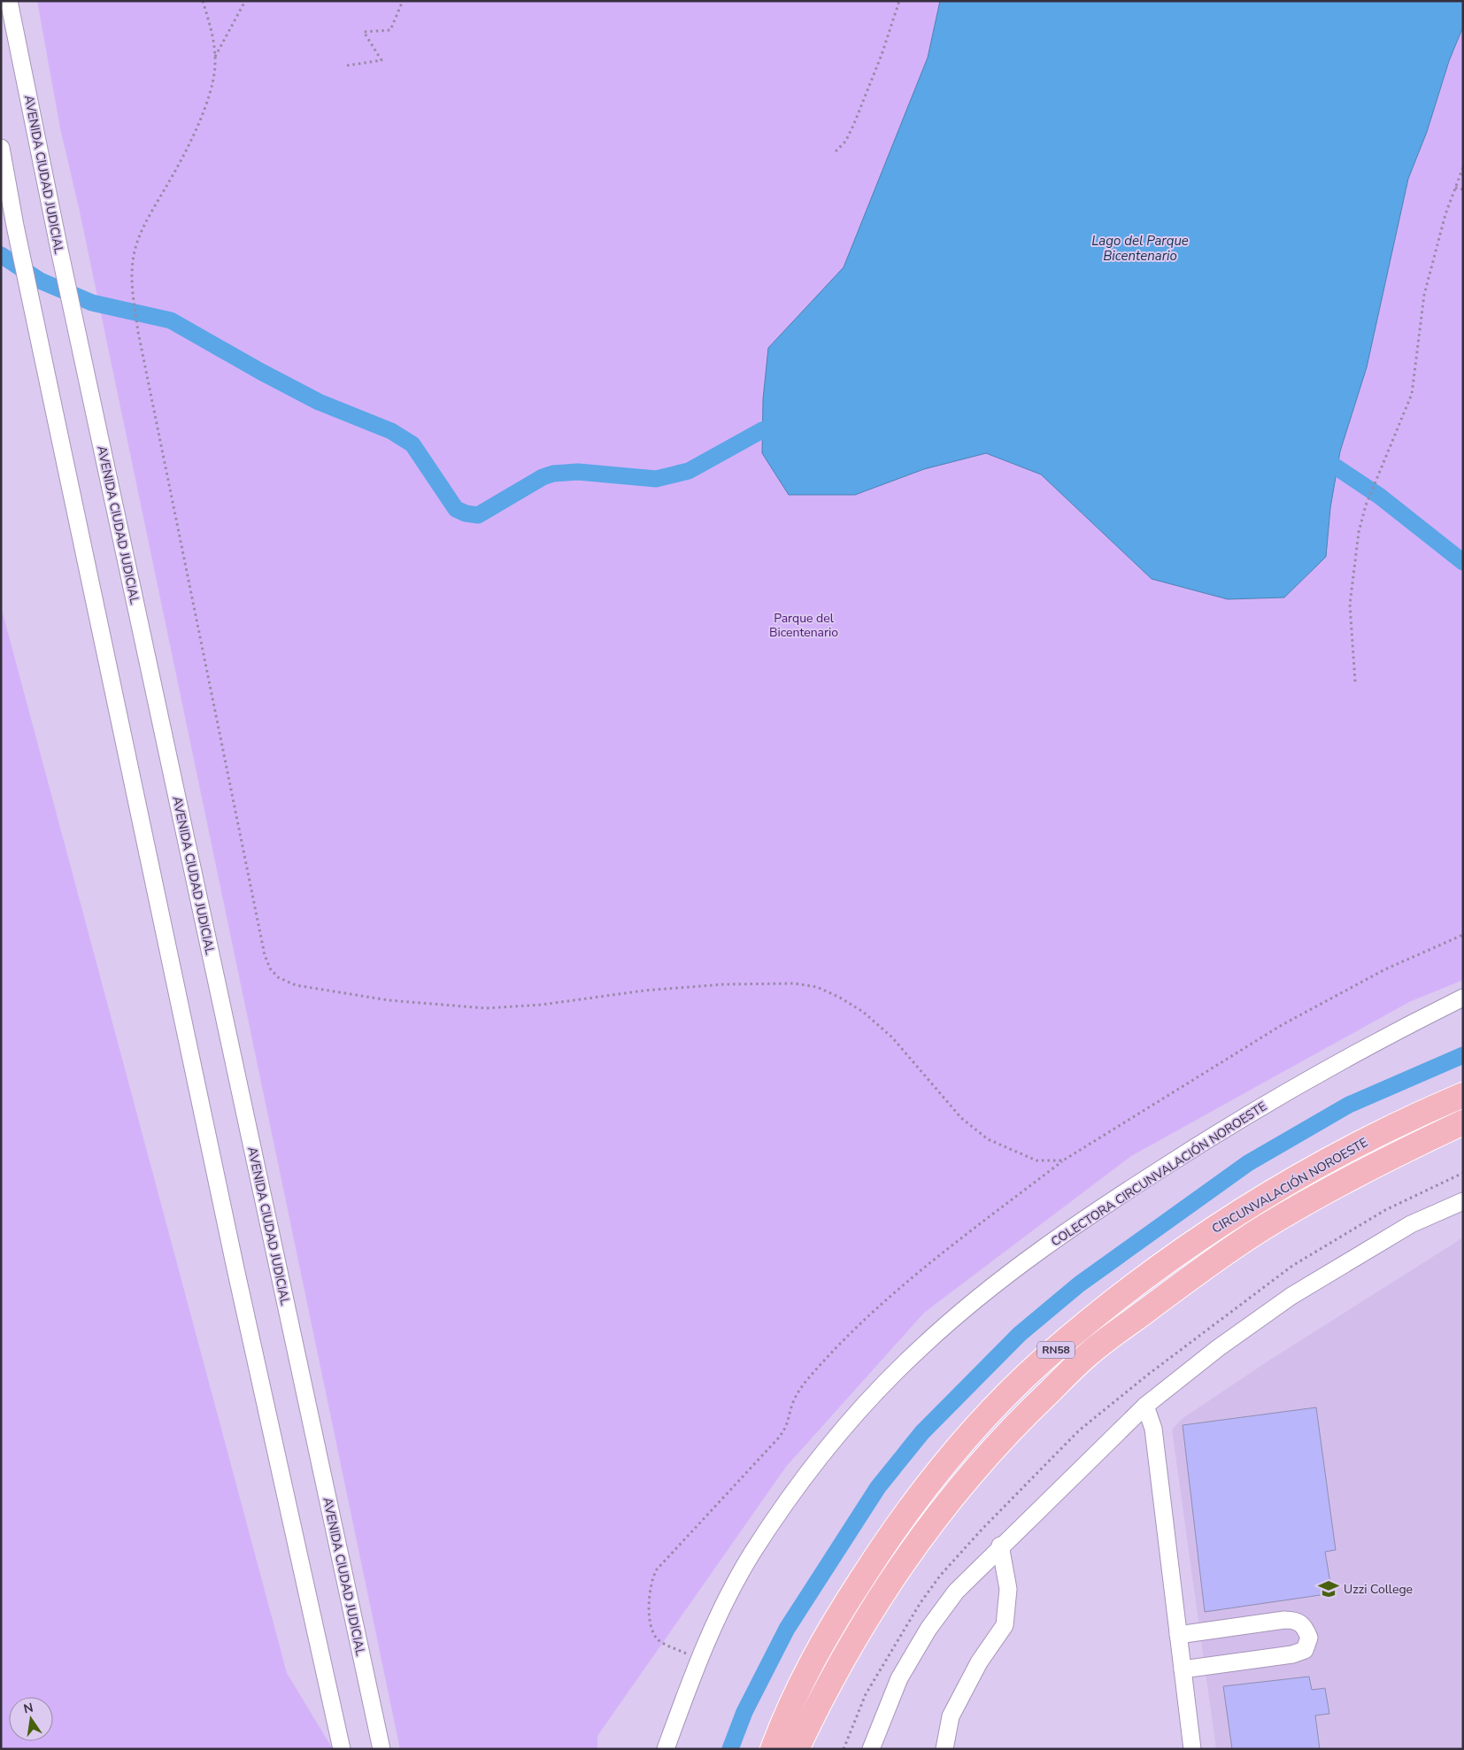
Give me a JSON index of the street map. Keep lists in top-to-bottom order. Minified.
{"streets":{"highway":["CIRCUNVALACIÓN NOROESTE","RN58"],"street":["AVENIDA CIUDAD JUDICIAL","COLECTORA CIRCUNVALACIÓN NOROESTE"]},"water":["Lago del Parque Bicentenario"],"parks":["Parque del Bicentenario"],"places":{"school or university":["Uzzi College"]},"north":"top"}
